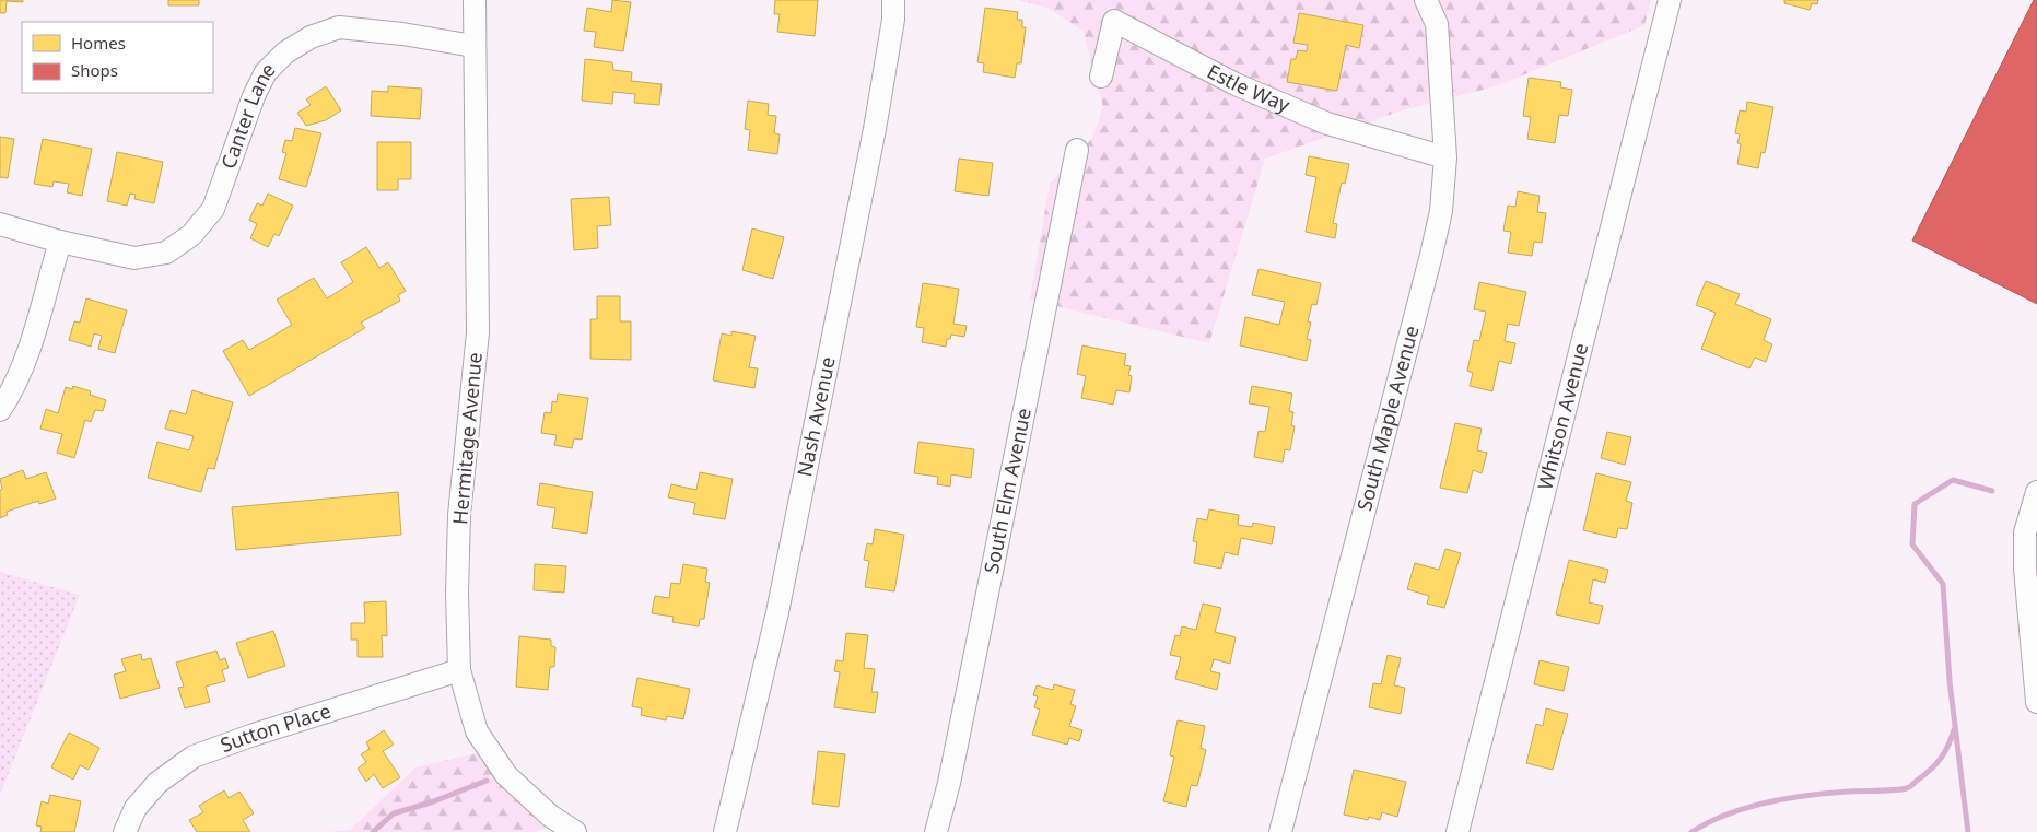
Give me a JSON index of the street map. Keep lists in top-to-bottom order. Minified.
{"streets":{"street":["Estle Way","Canter Lane","Whitson Avenue","Nash Avenue","South Maple Avenue","Hermitage Avenue","South Elm Avenue","Sutton Place"]},"crossings":[["Estle Way","South Maple Avenue"],["Canter Lane","Hermitage Avenue"],["Hermitage Avenue","Sutton Place"]],"legend":["Homes","Shops"]}
